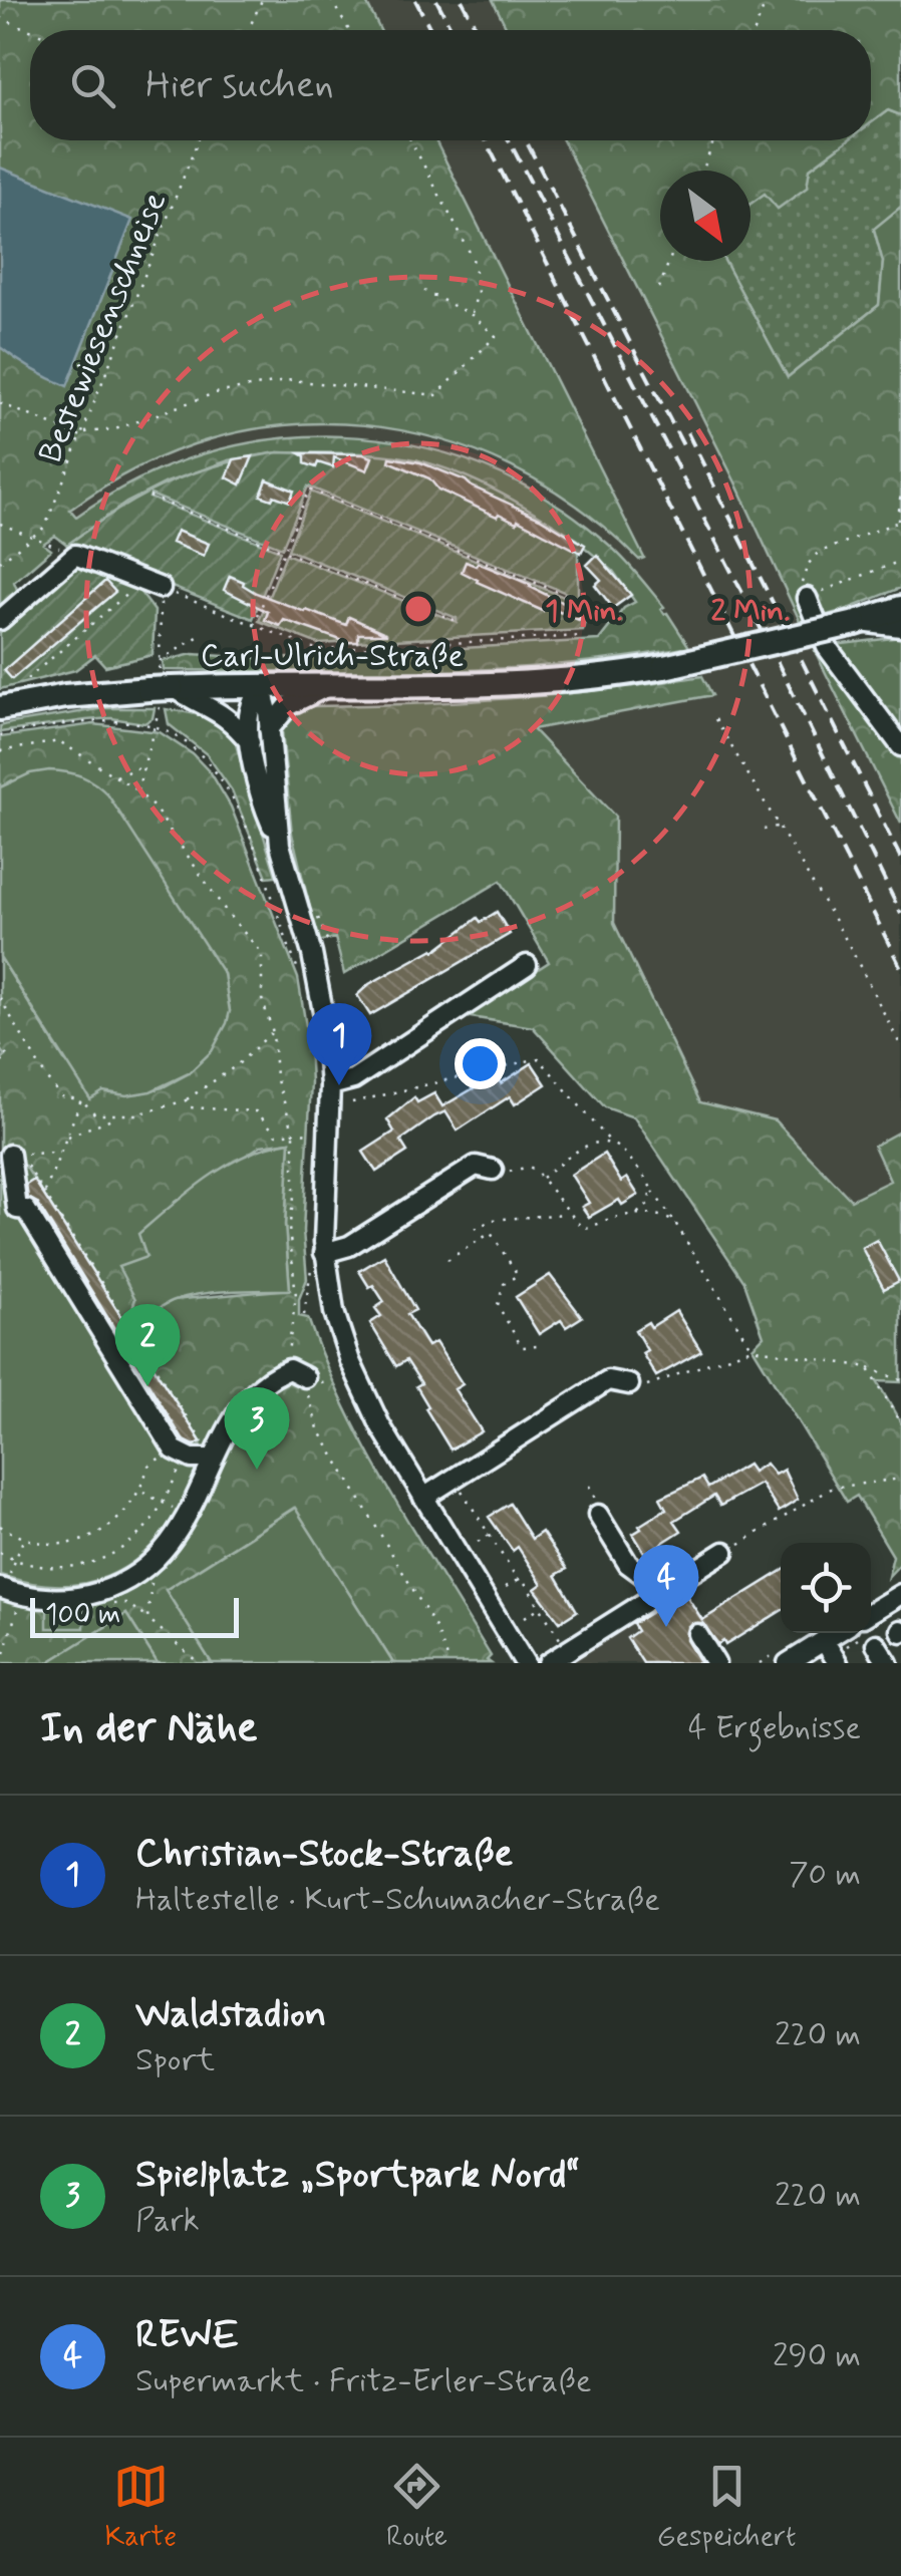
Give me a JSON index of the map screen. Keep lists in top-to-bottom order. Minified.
{"streets":{"main road":["Carl-Ulrich-Straße"],"path":["Bestewiesenschneise"]},"scale_bar":"100 m","north":"bottom right","page":{"search":"Hier suchen","pins":["1","2","3","4"],"scale":"100 m","heading":["In der Nähe","4 Ergebnisse"],"list":[{"mark":"1","name":"Christian-Stock-Straße","note":"Haltestelle · Kurt-Schumacher-Straße","value":"70 m"},{"mark":"2","name":"Waldstadion","note":"Sport","value":"220 m"},{"mark":"3","name":"Spielplatz „Sportpark Nord“","note":"Park","value":"220 m"},{"mark":"4","name":"REWE","note":"Supermarkt · Fritz-Erler-Straße","value":"290 m"}],"nav":["Karte","Route","Gespeichert"]},"rings":["1 Min.","2 Min."]}
